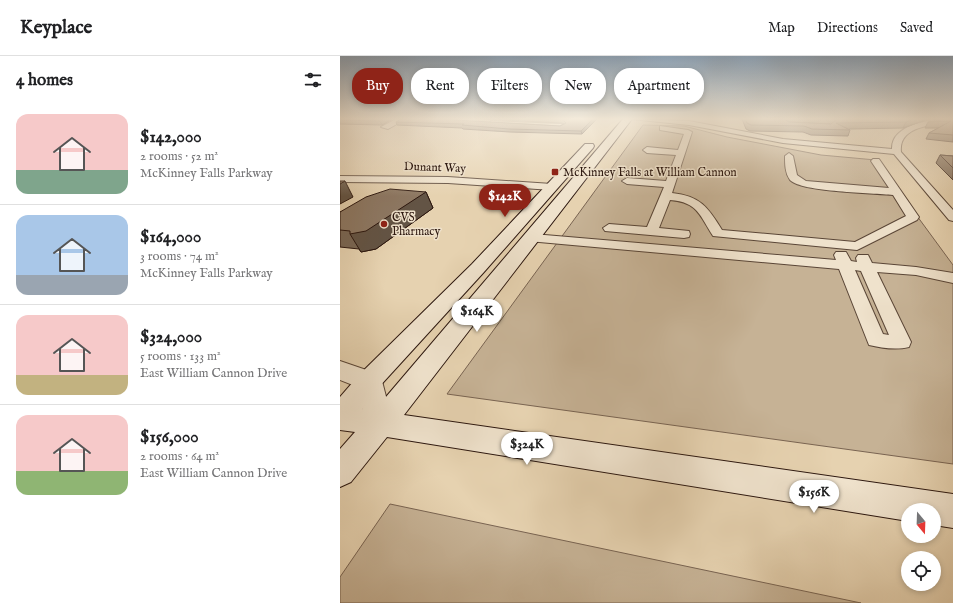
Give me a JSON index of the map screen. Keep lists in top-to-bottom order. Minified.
{"streets":{"street":["Dunant Way"]},"places":{"transit":["McKinney Falls at William Cannon"],"other":["CVS Pharmacy"]},"north":"bottom","page":{"header":"Keyplace","nav":["Map","Directions","Saved"],"heading":"4 homes","chip":["Buy","Rent","Filters","New","Apartment"],"list":[{"name":"$142,000","note":"2 rooms · 52 m² · McKinney Falls Parkway"},{"name":"$164,000","note":"3 rooms · 74 m² · McKinney Falls Parkway"},{"name":"$324,000","note":"5 rooms · 133 m² · East William Cannon Drive"},{"name":"$156,000","note":"2 rooms · 64 m² · East William Cannon Drive"}],"price":["$142K","$164K","$324K","$156K"]}}
